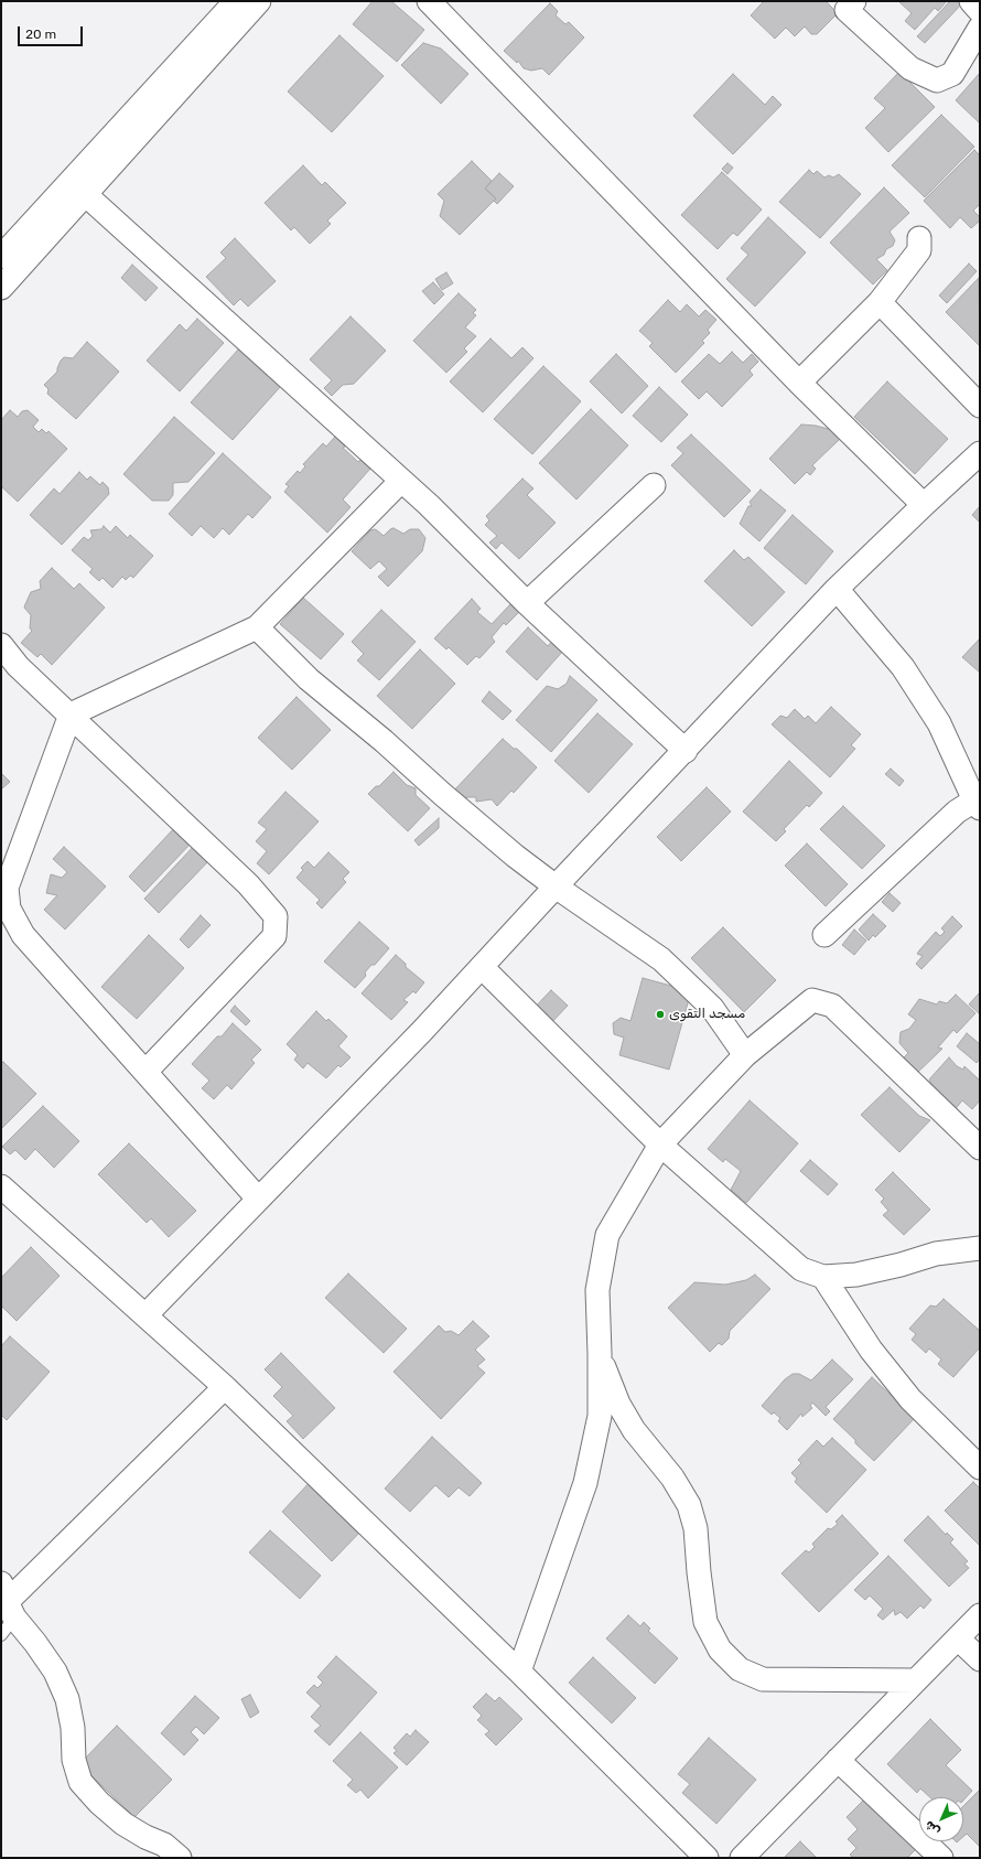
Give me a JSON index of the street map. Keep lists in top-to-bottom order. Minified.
{"places":["مسجد التقوى"],"scale_bar":"20 m","north":"bottom left"}
